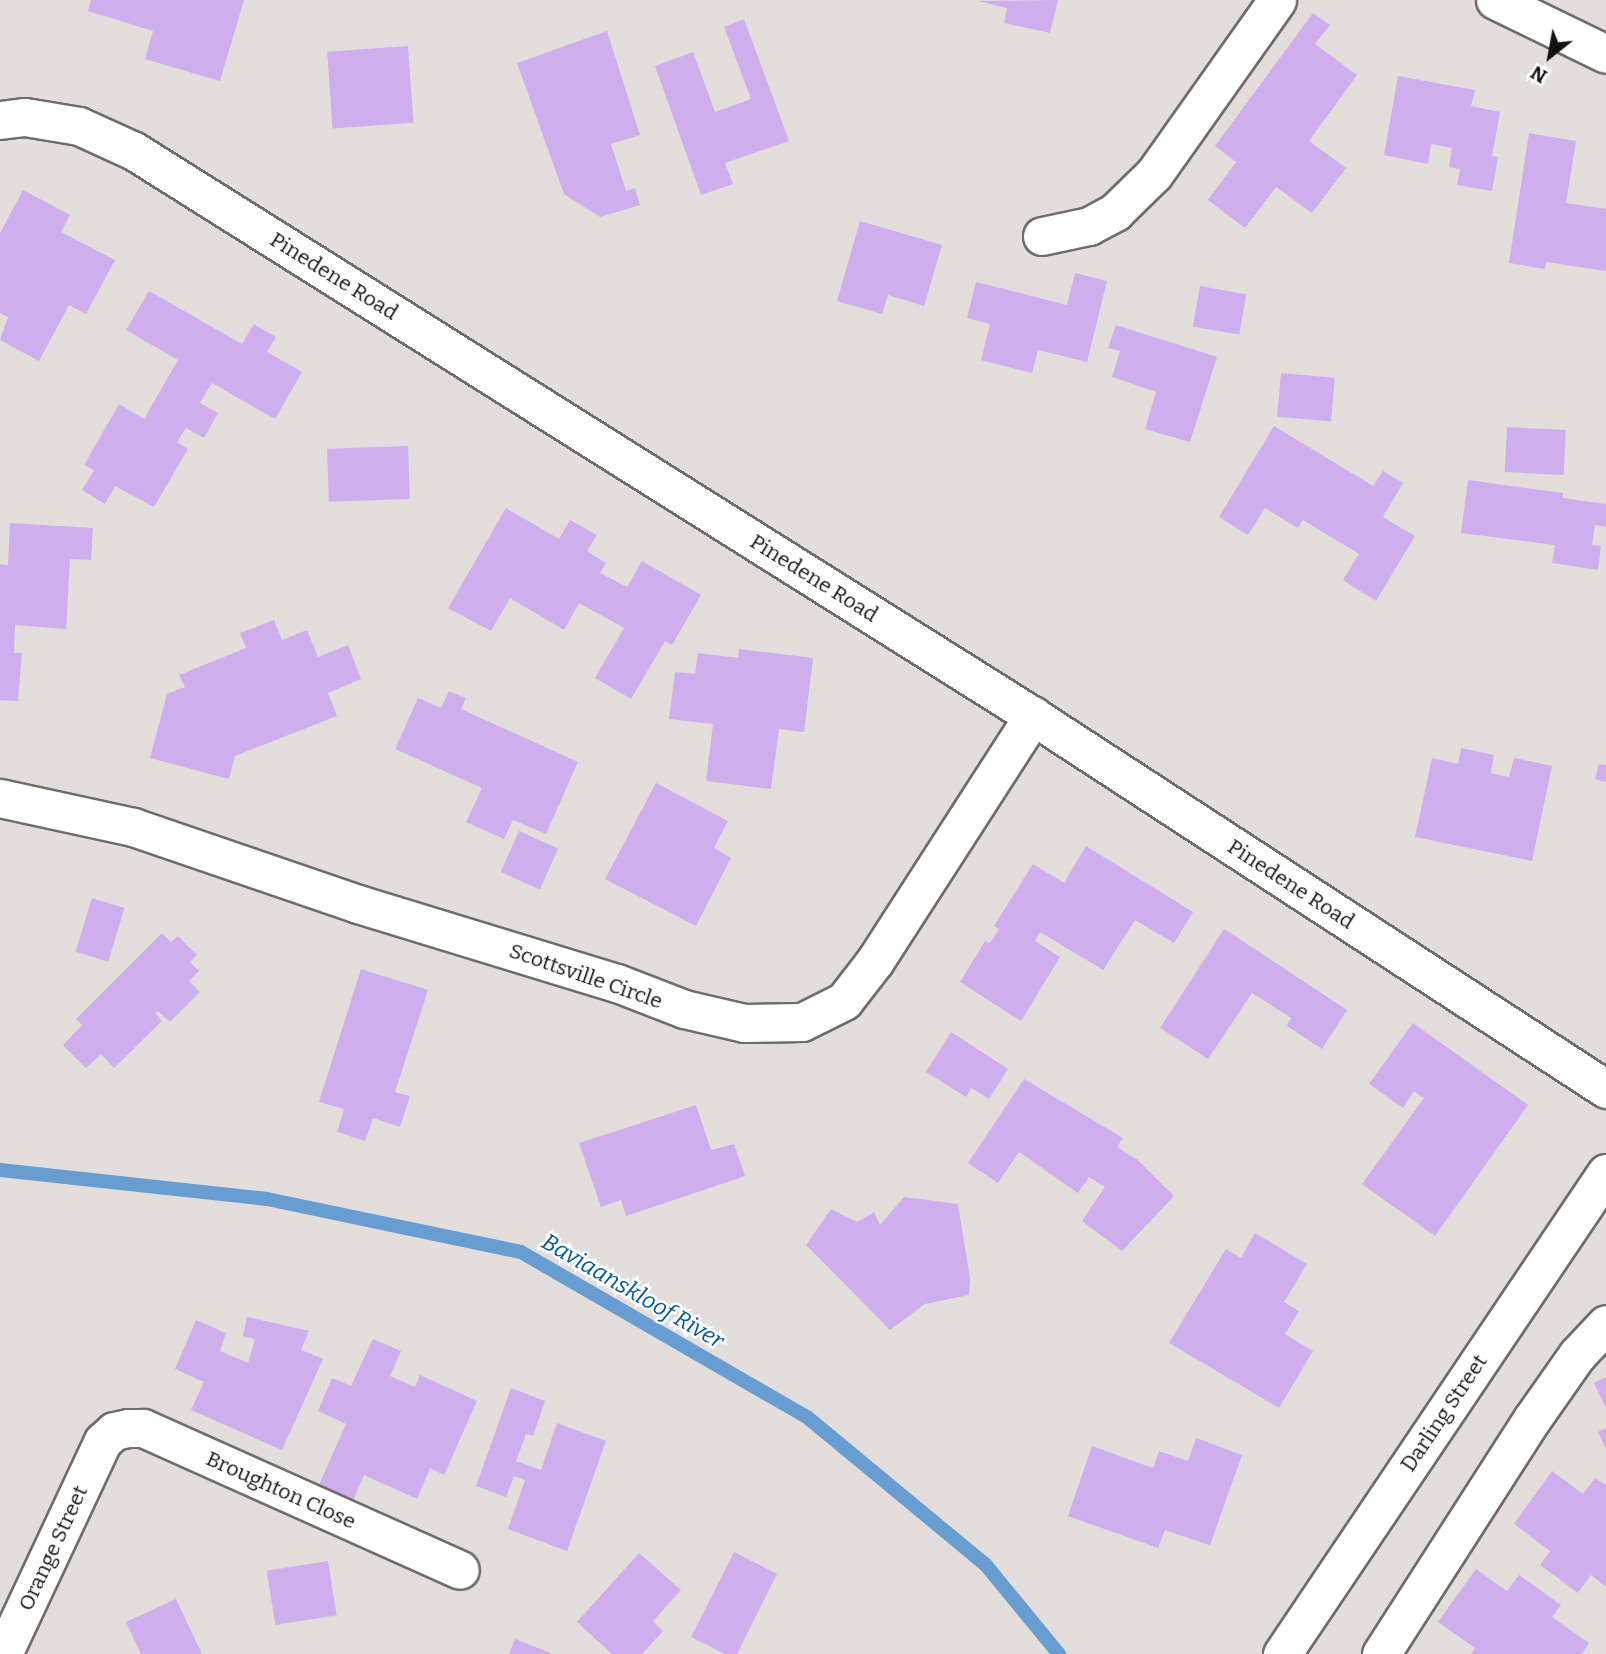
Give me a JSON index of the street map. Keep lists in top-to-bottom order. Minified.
{"streets":{"street":["Pinedene Road","Scottsville Circle","Darling Street","Broughton Close","Orange Street"]},"crossings":[["Pinedene Road","Scottsville Circle"],["Broughton Close","Orange Street"]],"water":["Baviaanskloof River"],"north":"bottom left"}
